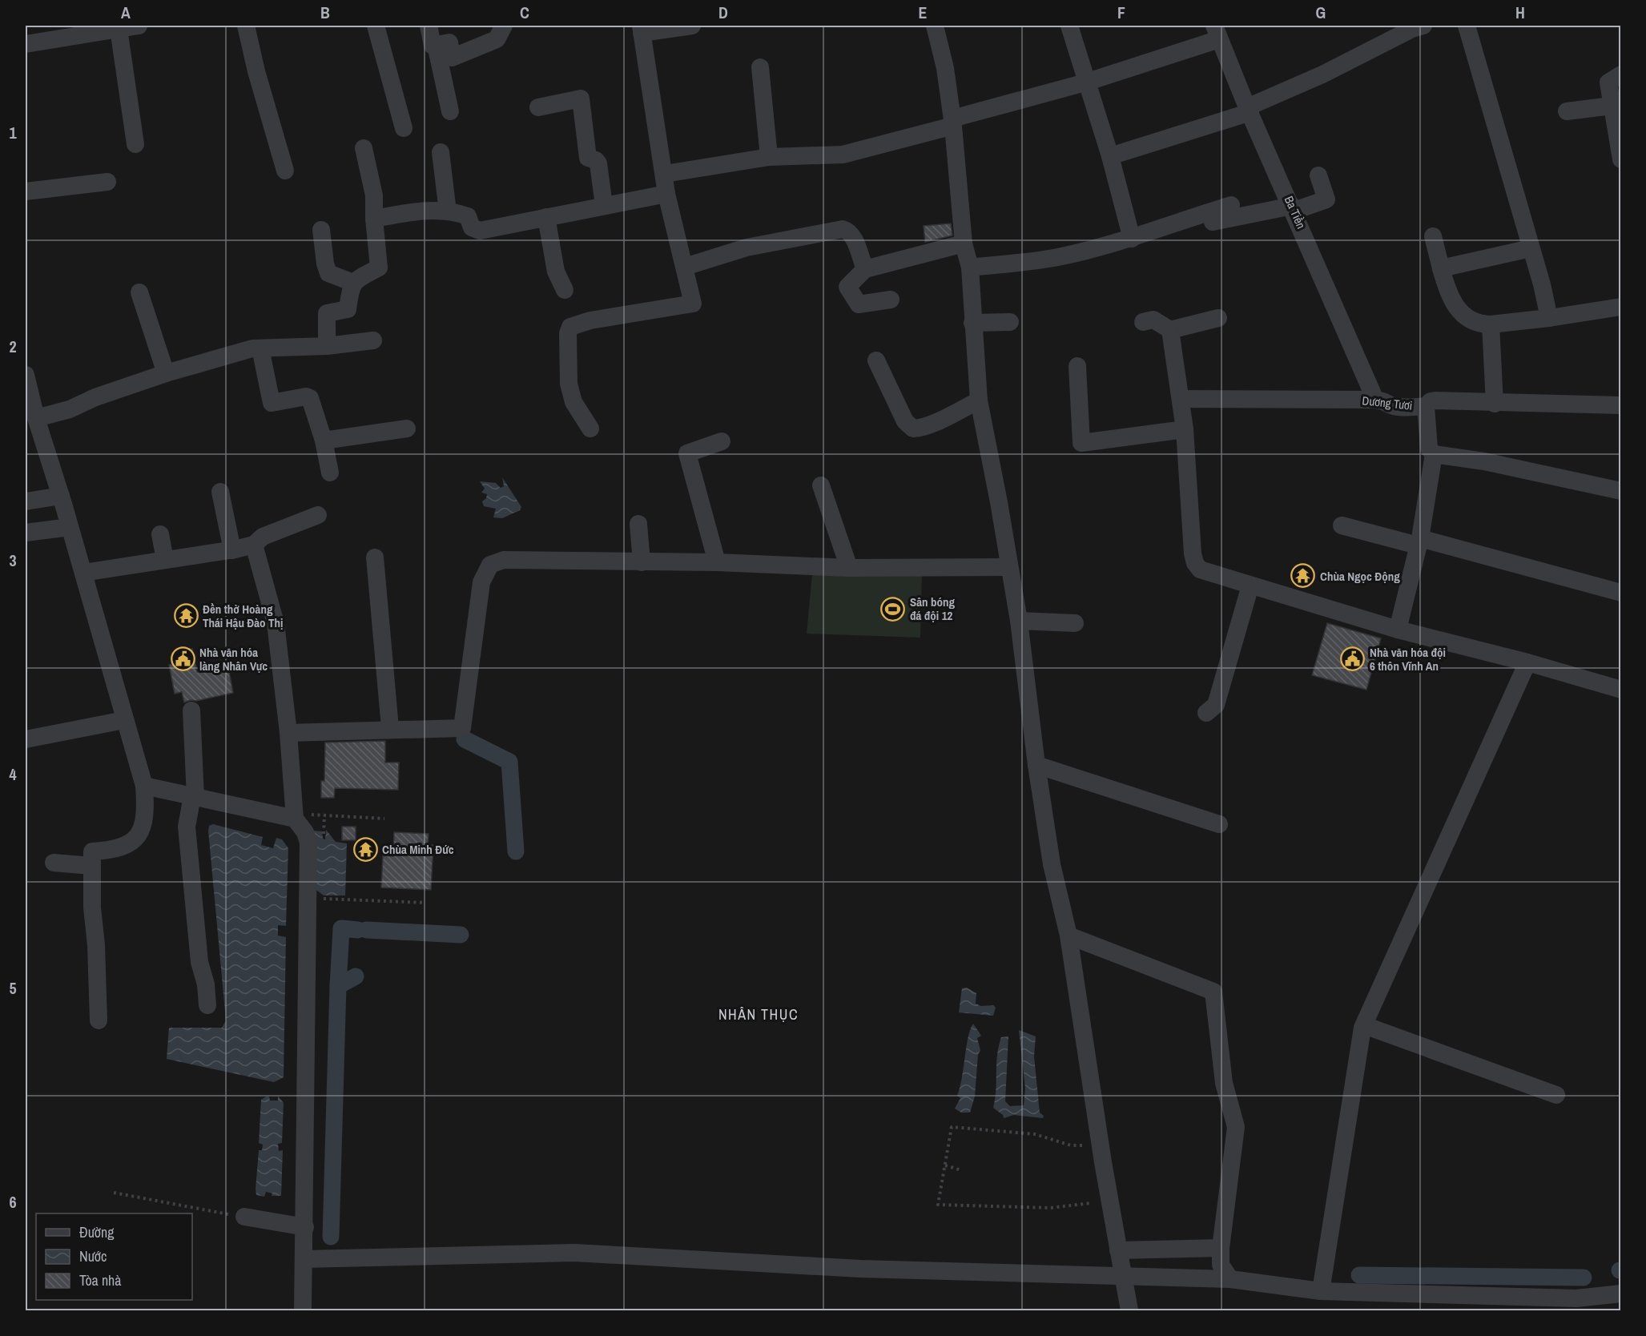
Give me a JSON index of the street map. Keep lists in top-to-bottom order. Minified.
{"streets":{"street":["Ba Tiền","Dương Tươi"]},"crossings":[["Ba Tiền","Dương Tươi"]],"districts":["NHÂN THỤC"],"places":{"temple":["Chùa Ngọc Động","Đền thờ Hoàng Thái Hậu Đào Thị","Chùa Minh Đức"],"sports":["Sân bóng đá đội 12"],"public building":["Nhà văn hóa làng Nhân Vực","Nhà văn hóa đội 6 thôn Vĩnh An"]},"legend":["Đường","Nước","Tòa nhà"],"grid":{"columns":["A","B","C","D","E","F","G","H"],"rows":["1","2","3","4","5","6"]}}
